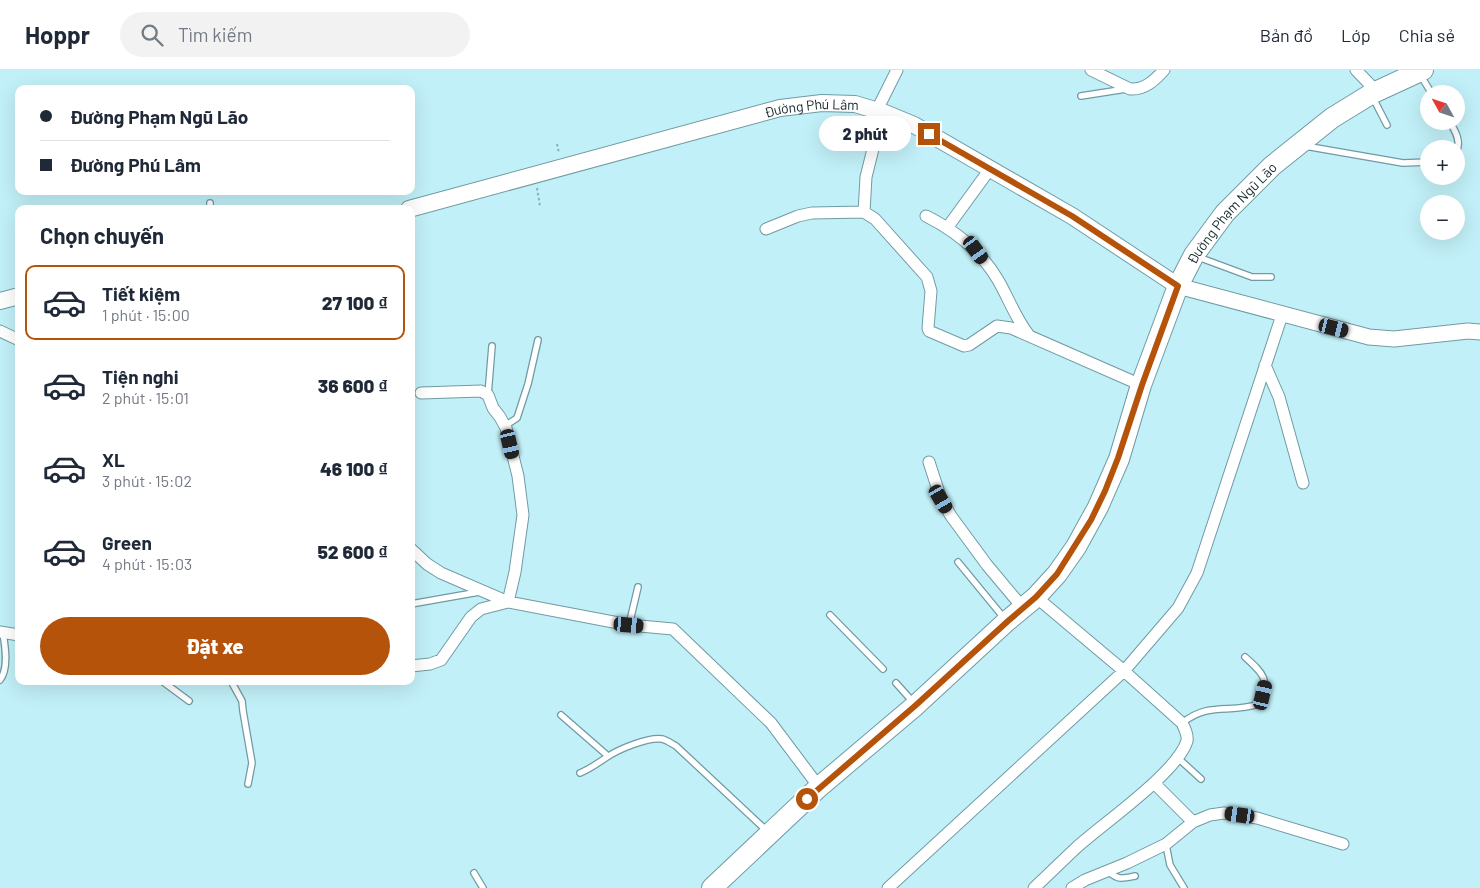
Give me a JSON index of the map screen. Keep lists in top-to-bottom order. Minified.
{"streets":{"highway":["Đường Phạm Ngũ Lão"],"main road":["Đường Phú Lâm"]},"crossings":[["Đường Phú Lâm","Đường Phạm Ngũ Lão"]],"north":"top left","page":{"header":"Hoppr","search":"Tìm kiếm","nav":["Bản đồ","Lớp","Chia sẻ"],"map_buttons":["+","−"],"banner":["Đường Phạm Ngũ Lão","Đường Phú Lâm"],"bubble":"2 phút","heading":"Chọn chuyến","list":[{"name":"Tiết kiệm","note":"1 phút · 15:00","value":"27 100 ₫"},{"name":"Tiện nghi","note":"2 phút · 15:01","value":"36 600 ₫"},{"name":"XL","note":"3 phút · 15:02","value":"46 100 ₫"},{"name":"Green","note":"4 phút · 15:03","value":"52 600 ₫"}],"buttons":"Đặt xe"}}
